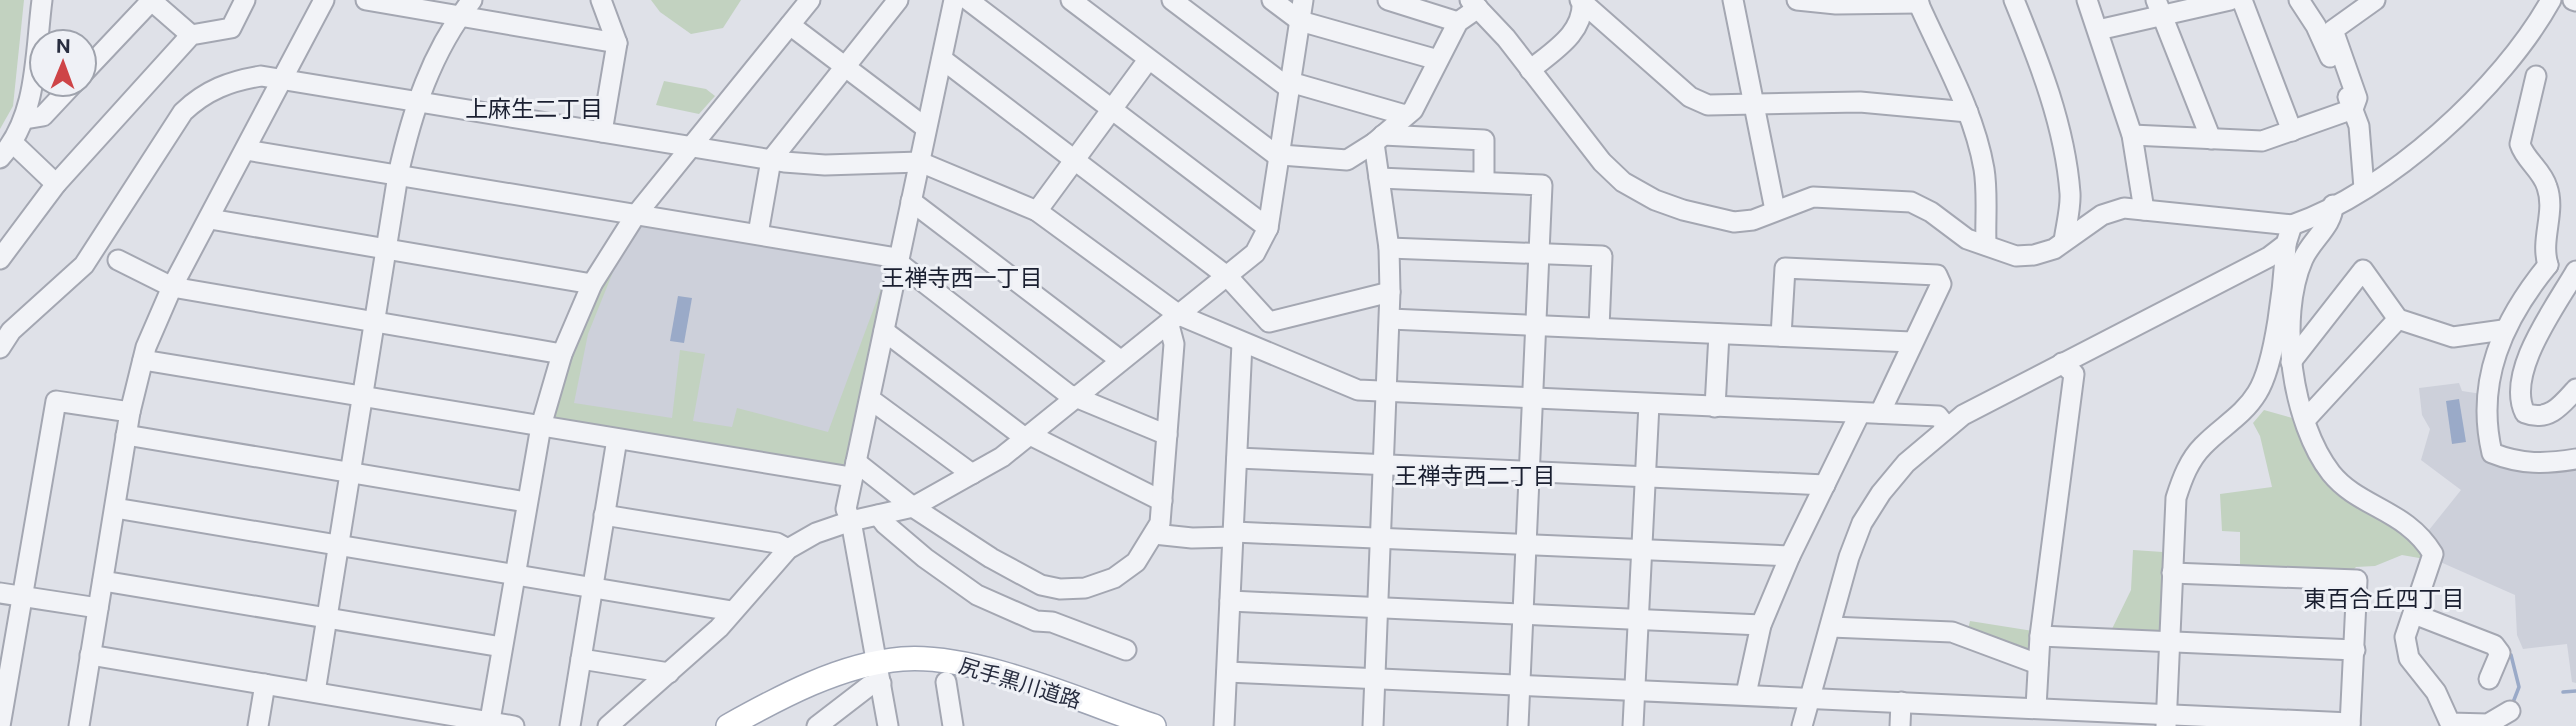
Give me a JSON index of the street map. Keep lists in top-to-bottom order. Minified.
{"streets":{"main road":["尻手黒川道路"]},"districts":["上麻生二丁目","王禅寺西一丁目","王禅寺西二丁目","東百合丘四丁目"],"north":"top"}
